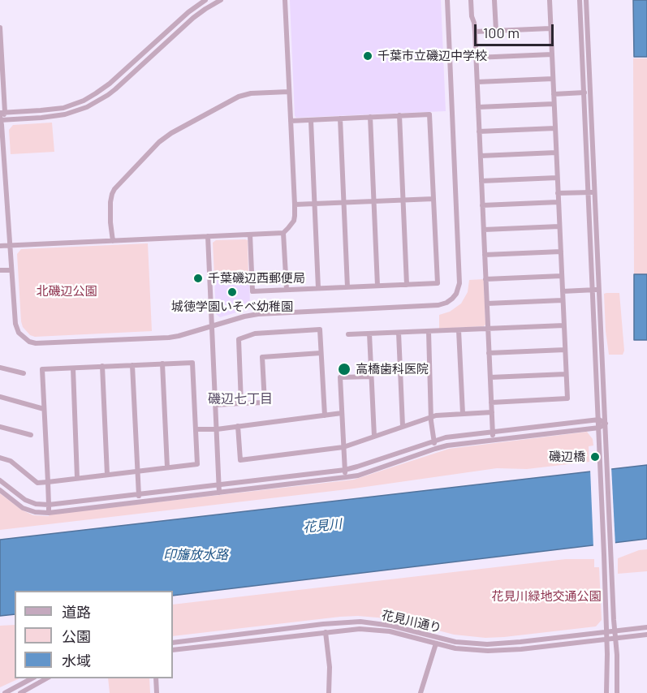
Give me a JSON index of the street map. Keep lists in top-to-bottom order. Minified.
{"streets":{"street":["花見川通り"]},"districts":["磯辺七丁目"],"water":["花見川","印旛放水路"],"parks":["北磯辺公園","花見川緑地交通公園"],"places":["千葉市立磯辺中学校","千葉磯辺西郵便局","城徳学園いそべ幼稚園","高橋歯科医院","磯辺橋"],"legend":["道路","公園","水域"],"scale_bar":"100 m"}
